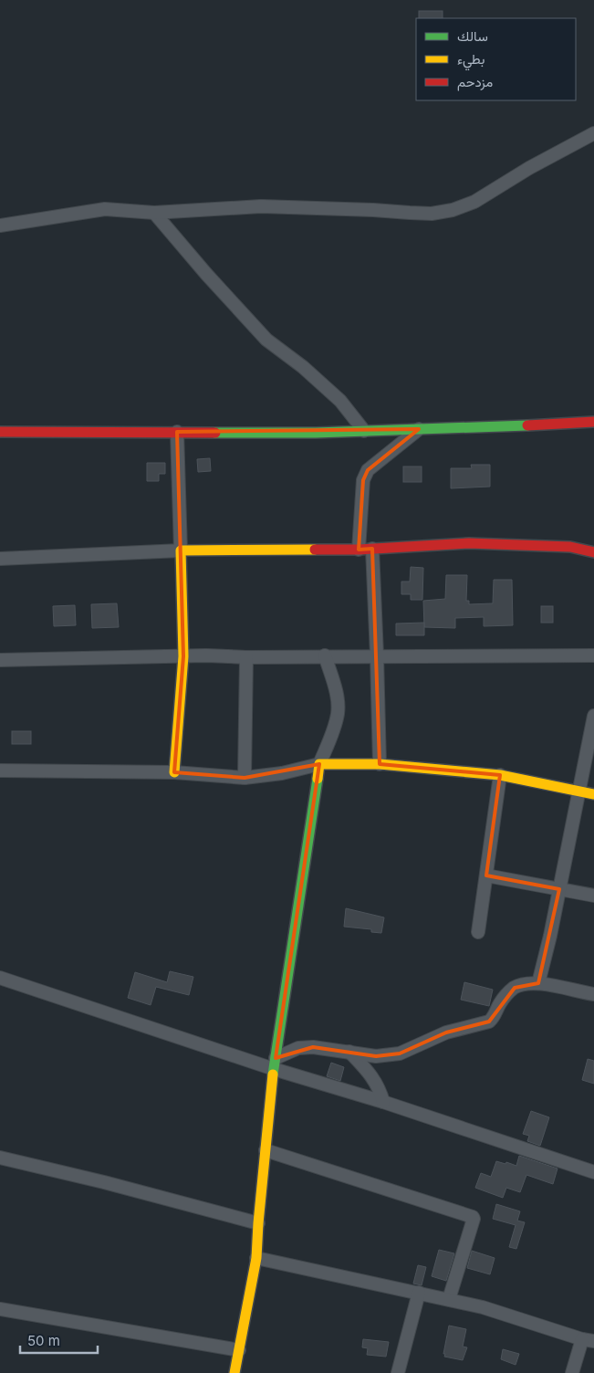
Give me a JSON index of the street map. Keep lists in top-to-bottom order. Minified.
{"legend":["سالك","بطيء","مزدحم"],"scale_bar":"50 m"}
